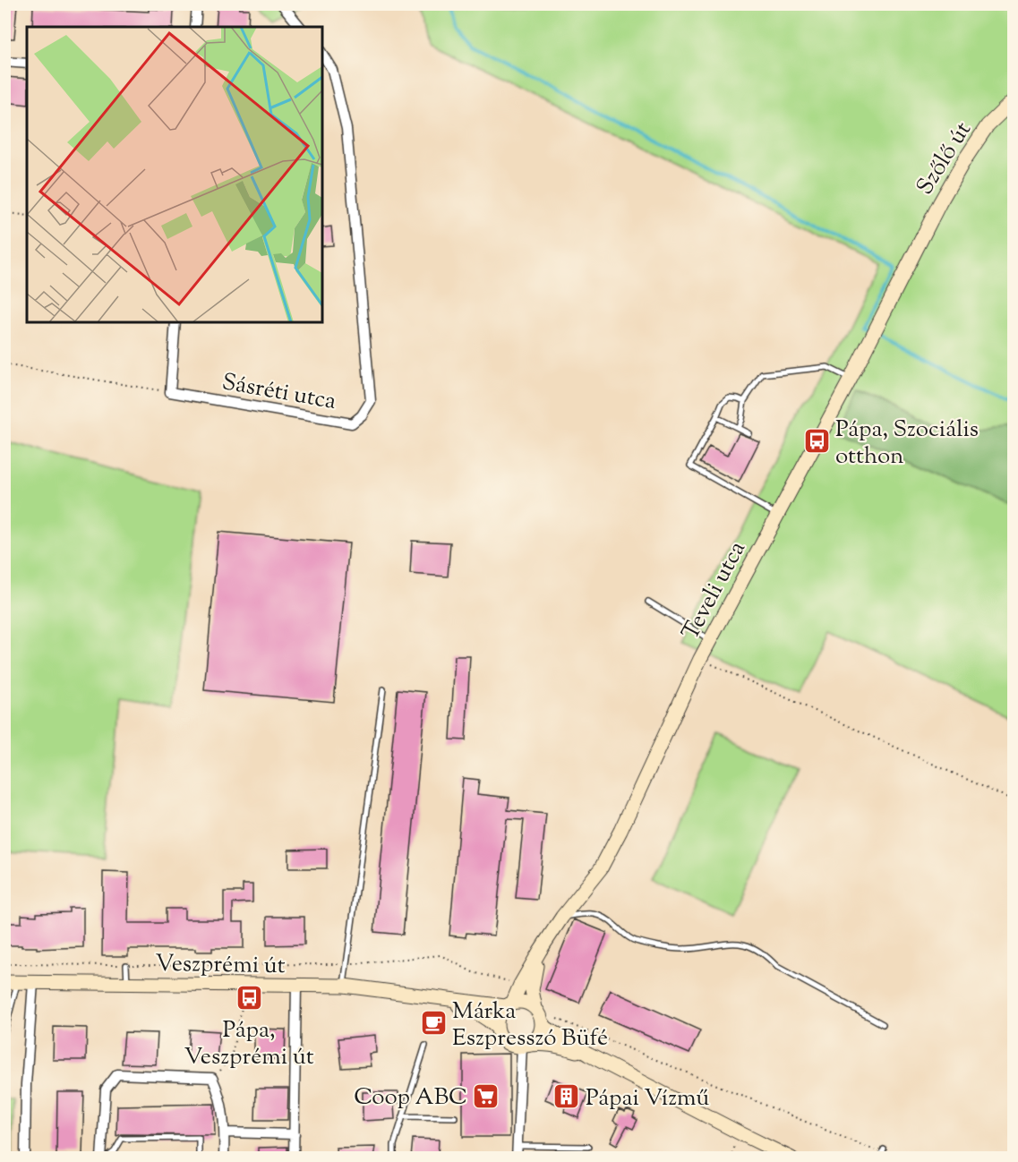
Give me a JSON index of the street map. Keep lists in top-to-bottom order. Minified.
{"streets":{"main road":["Szőlő út","Teveli utca","Veszprémi út"],"street":["Sásréti utca"]},"crossings":[["Szőlő út","Teveli utca"],["Teveli utca","Veszprémi út"]],"places":{"bus stop":["Pápa, Szociális otthon","Pápa, Veszprémi út"],"cafe":["Márka Eszpresszó Büfé"],"supermarket":["Coop ABC"],"building":["Pápai Vízmű"]}}
